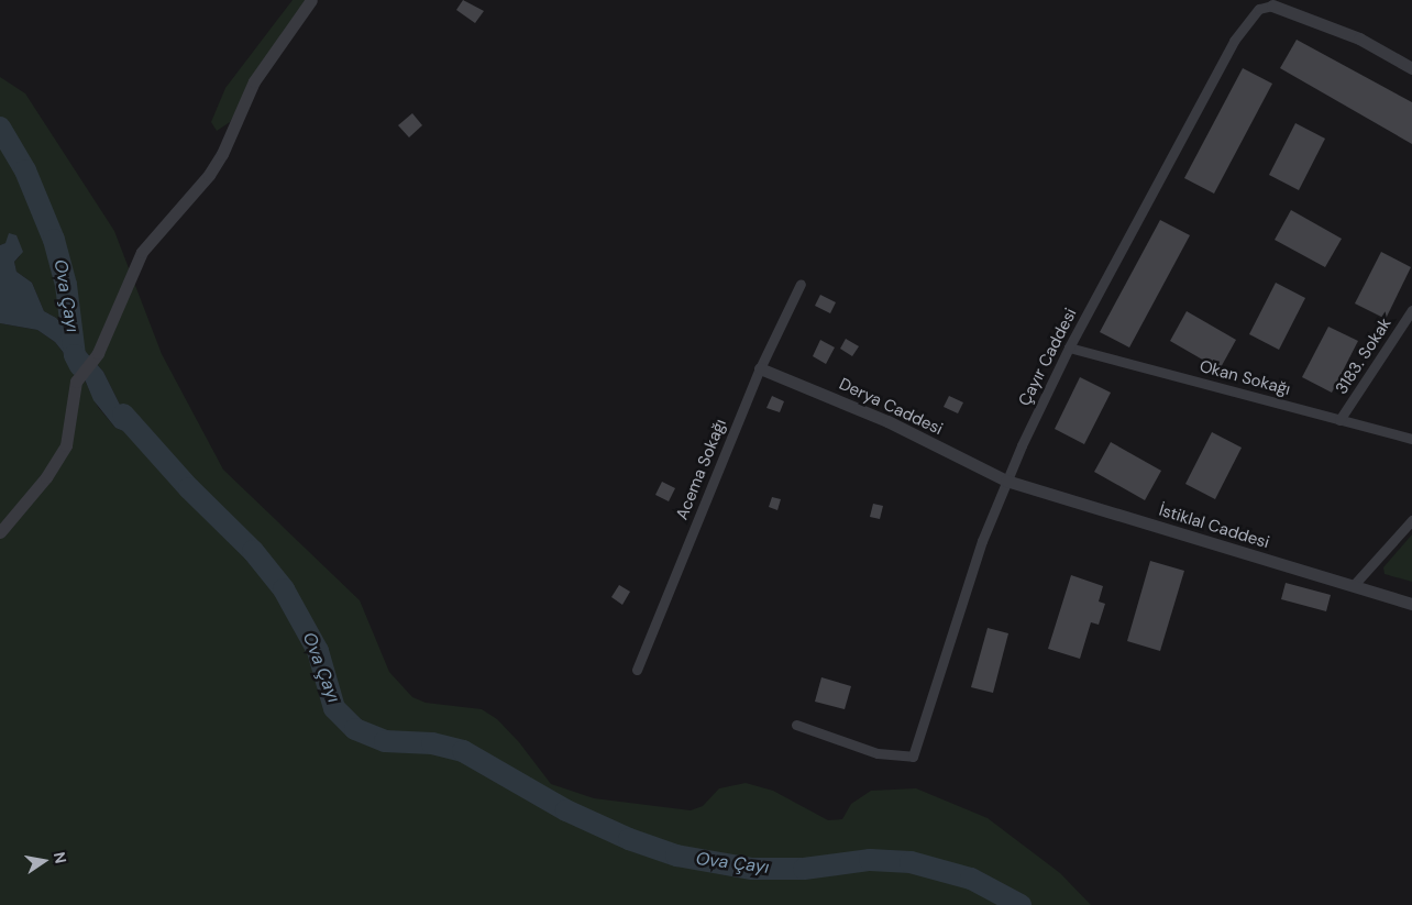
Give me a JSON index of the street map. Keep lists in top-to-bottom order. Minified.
{"streets":{"street":["3183. Sokak","Çayır Caddesi","Okan Sokağı","Derya Caddesi","Acema Sokağı","İstiklal Caddesi"]},"crossings":[["3183. Sokak","Okan Sokağı"],["Çayır Caddesi","Okan Sokağı"],["Çayır Caddesi","Derya Caddesi"],["Çayır Caddesi","İstiklal Caddesi"],["Derya Caddesi","Acema Sokağı"],["Derya Caddesi","İstiklal Caddesi"]],"water":["Ova Çayı"],"north":"right"}
